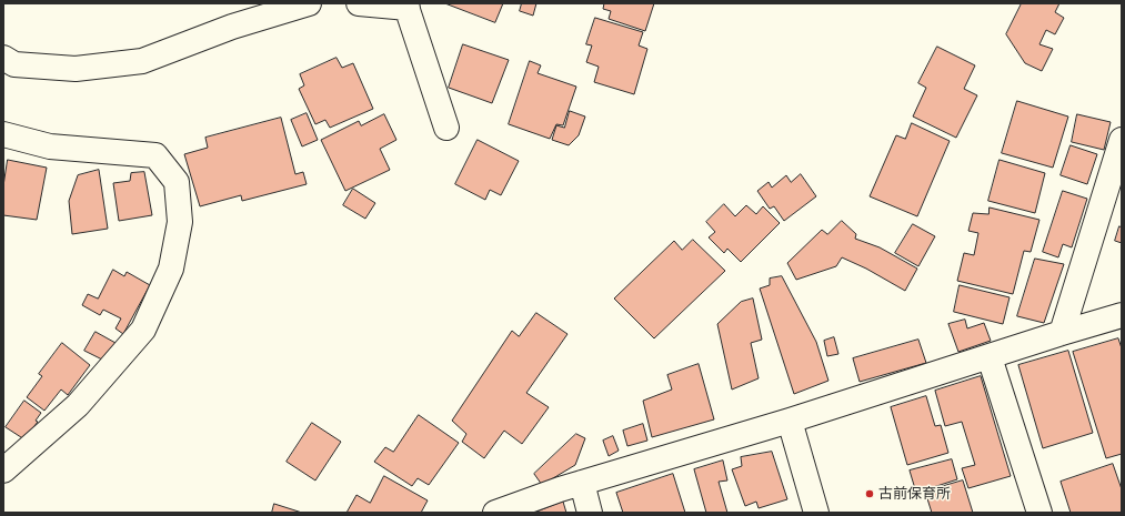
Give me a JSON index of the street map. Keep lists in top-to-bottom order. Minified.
{"places":["古前保育所"]}
